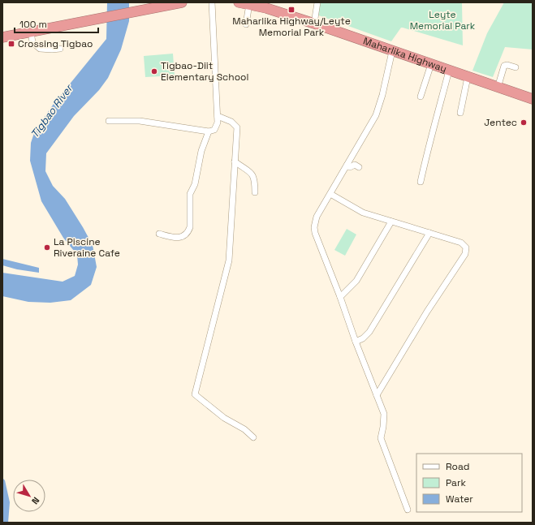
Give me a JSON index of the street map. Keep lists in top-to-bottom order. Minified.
{"streets":{"highway":["Maharlika Highway"]},"water":["Tigbao River"],"parks":["Leyte Memorial Park"],"places":{"transit":["Maharlika Highway/Leyte Memorial Park","Crossing Tigbao"],"other":["Tigbao-Diit Elementary School","Jentec","La Piscine Riveraine Cafe"]},"legend":["Road","Park","Water"],"scale_bar":"100 m","north":"bottom right"}
